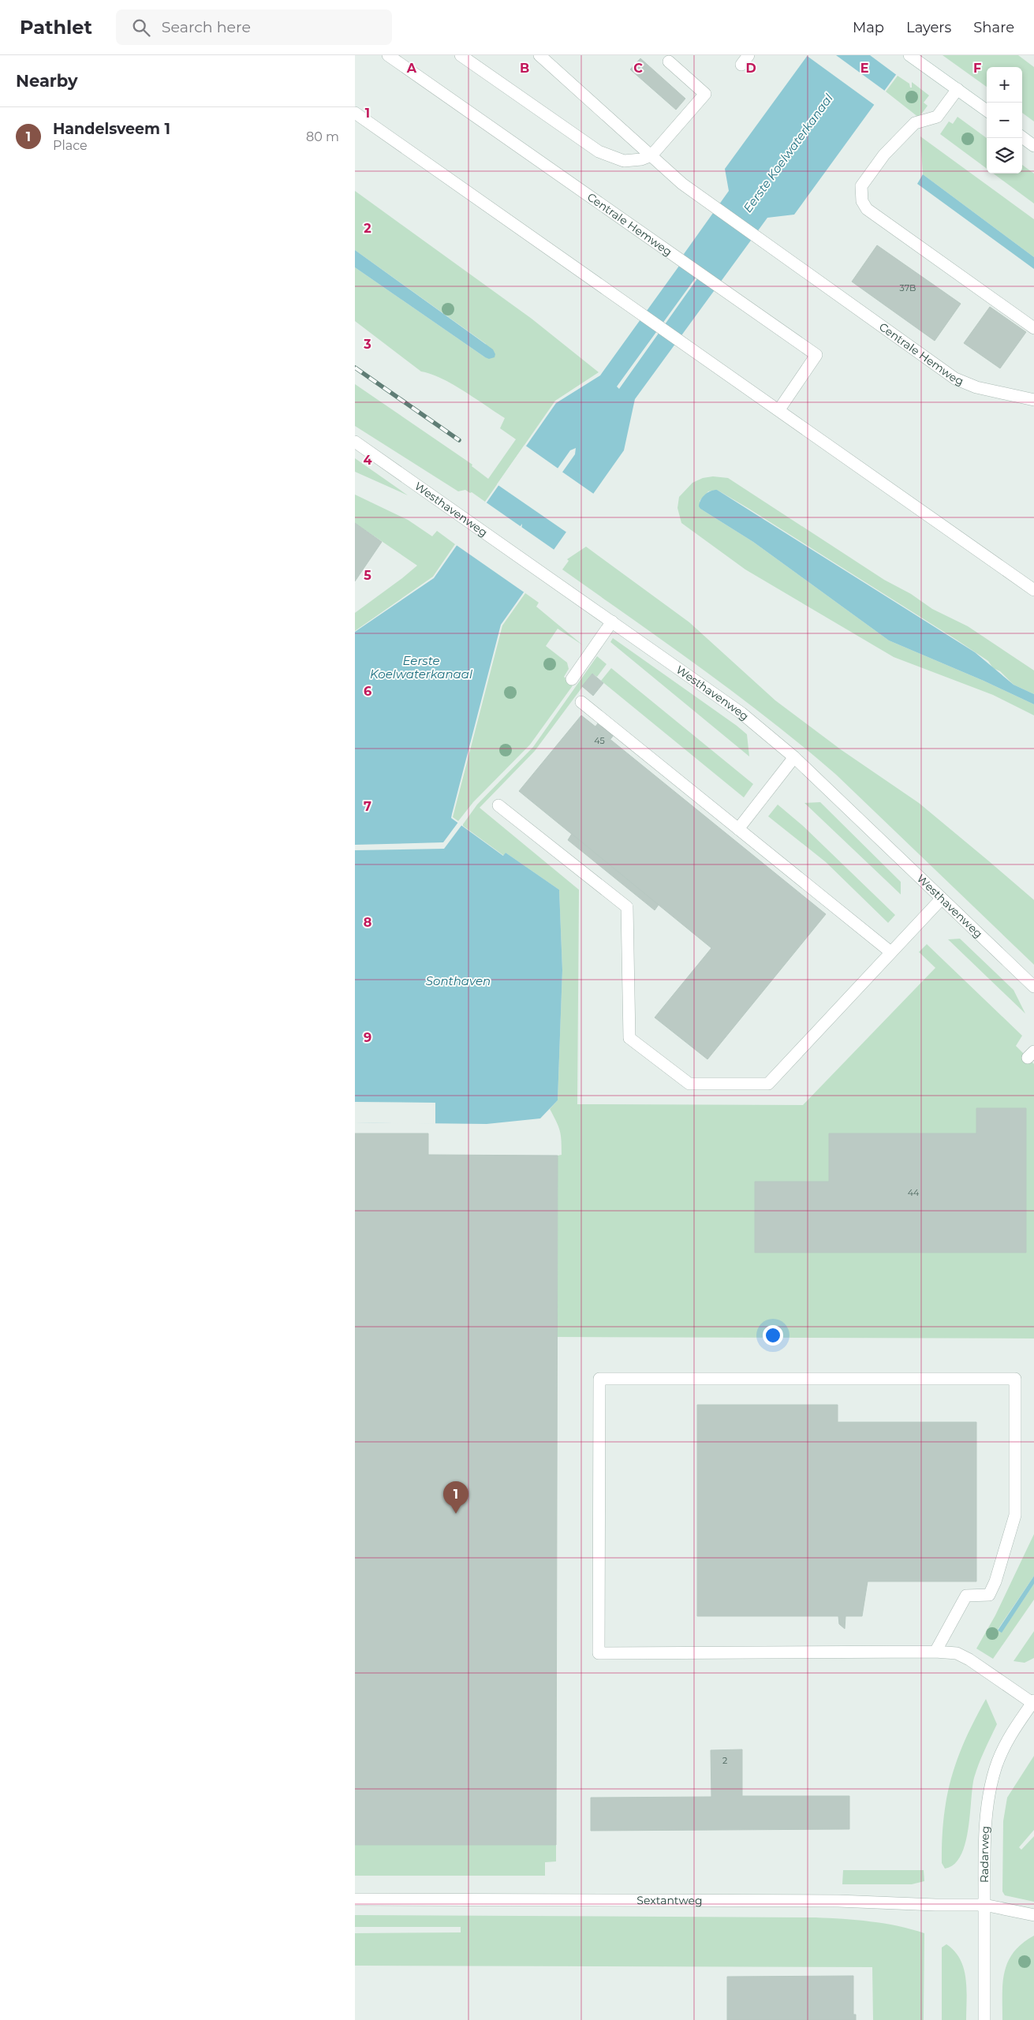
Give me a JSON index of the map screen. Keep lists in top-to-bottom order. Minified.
{"streets":{"street":["Centrale Hemweg","Westhavenweg","Radarweg","Sextantweg"]},"crossings":[["Radarweg","Sextantweg"]],"water":["Eerste Koelwaterkanaal","Sonthaven"],"house_numbers":["37B","45","44","2"],"page":{"header":"Pathlet","search":"Search here","nav":["Map","Layers","Share"],"heading":"Nearby","map_buttons":["+","−"],"list":[{"mark":"1","name":"Handelsveem 1","note":"Place","value":"80 m"}],"pins":"1"},"grid":{"columns":["A","B","C","D","E","F"],"rows":["1","2","3","4","5","6","7","8","9"]}}
